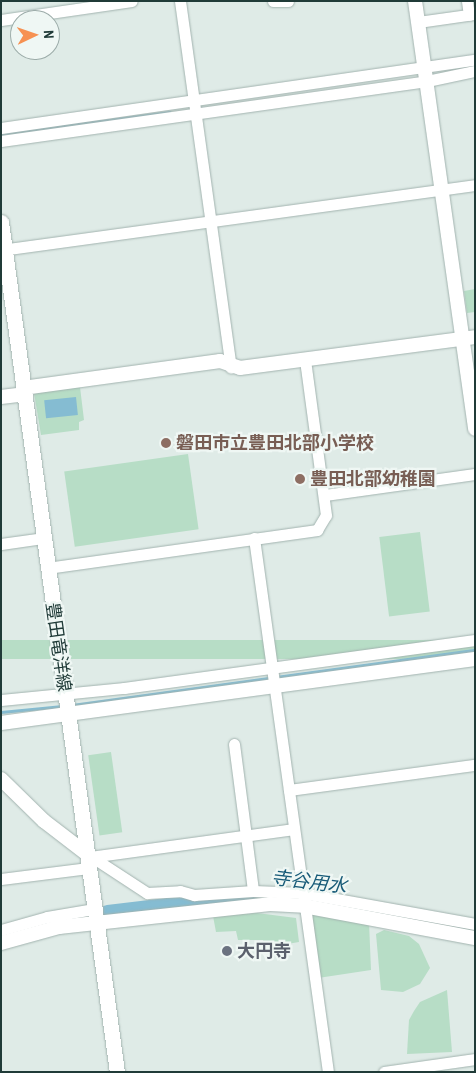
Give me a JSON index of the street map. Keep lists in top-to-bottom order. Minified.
{"streets":{"main road":["豊田竜洋線"]},"water":["寺谷用水"],"places":["磐田市立豊田北部小学校","豊田北部幼稚園","大円寺"],"north":"right"}
